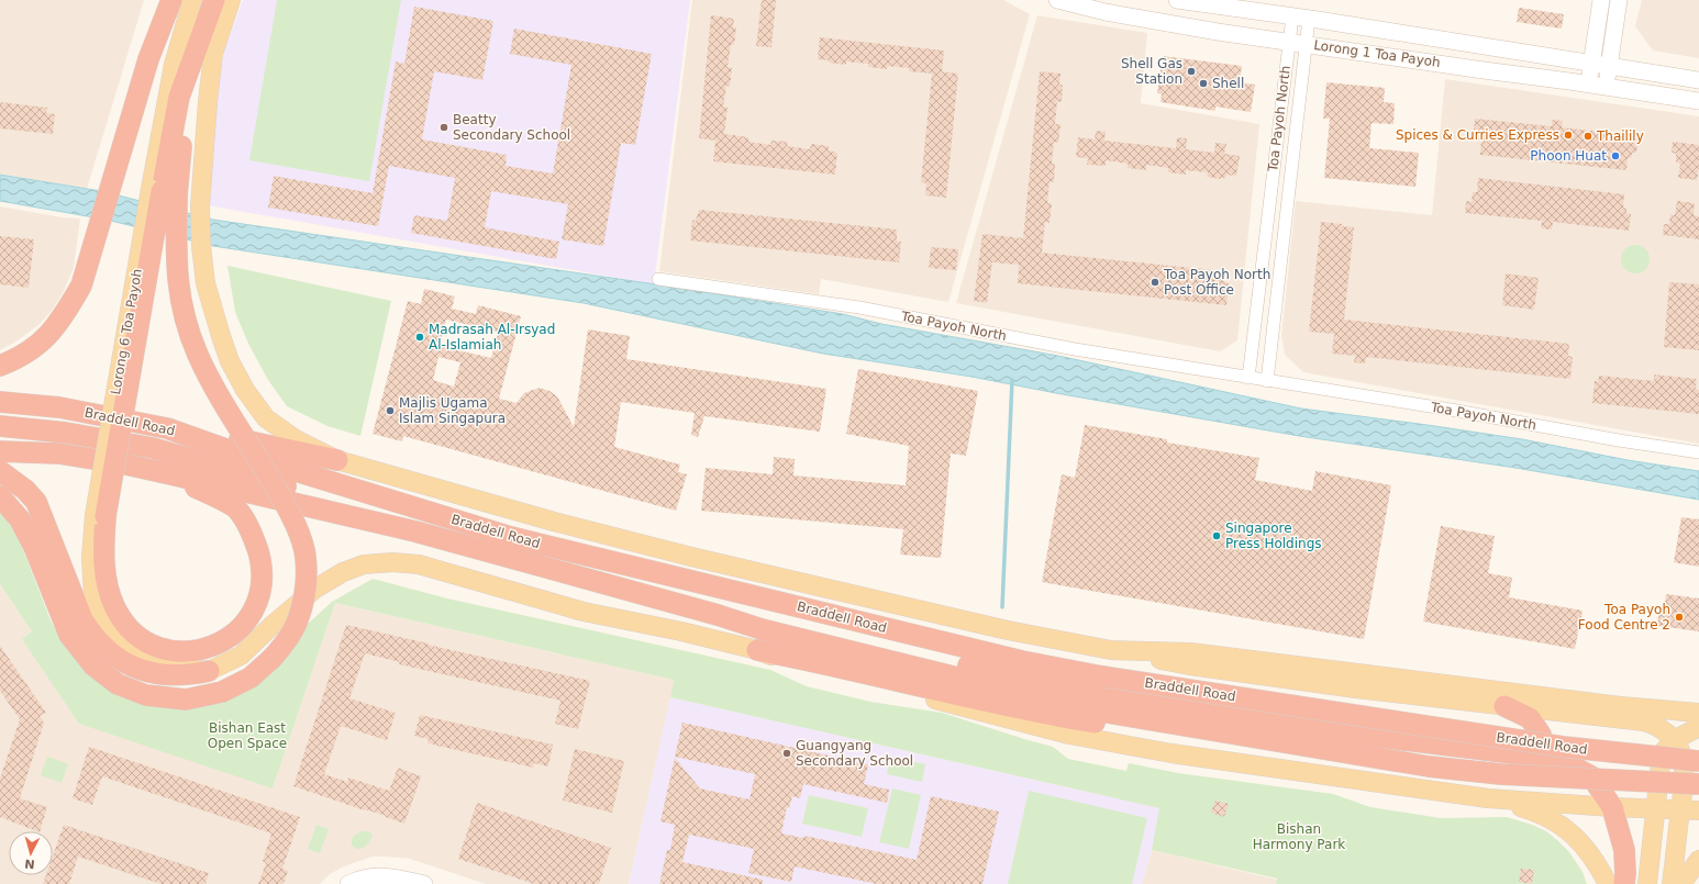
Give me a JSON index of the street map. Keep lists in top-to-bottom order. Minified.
{"streets":{"highway":["Braddell Road"],"main road":["Lorong 1 Toa Payoh"],"street":["Toa Payoh North"]},"crossings":[["Lorong 1 Toa Payoh","Toa Payoh North"]],"parks":["Bishan East Open Space","Bishan Harmony Park"],"places":["Shell Gas Station","Shell","Beatty Secondary School","Spices & Curries Express","Thailily","Phoon Huat","Toa Payoh North Post Office","Madrasah Al-Irsyad Al-Islamiah","Majlis Ugama Islam Singapura","Singapore Press Holdings","Toa Payoh Food Centre 2","Guangyang Secondary School"],"north":"bottom"}
